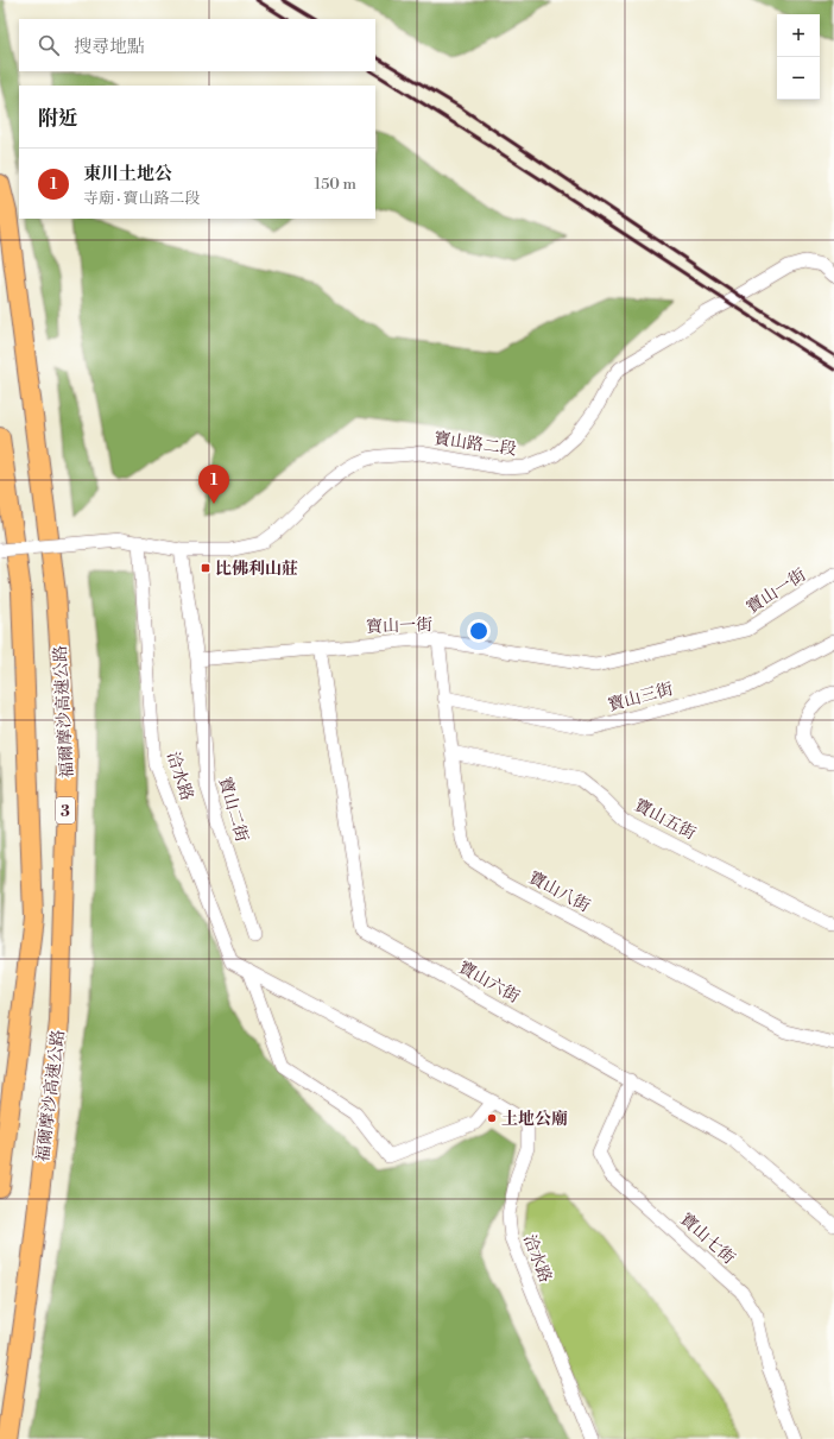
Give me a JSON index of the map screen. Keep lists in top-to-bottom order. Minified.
{"streets":{"highway":["福爾摩沙高速公路","3"],"street":["寶山路二段","寶山一街","寶山三街","洽水路","寶山二街","寶山五街","寶山八街","寶山六街","寶山七街"]},"crossings":[["寶山路二段","洽水路"],["寶山一街","寶山二街"],["寶山一街","寶山八街"],["寶山一街","寶山六街"],["寶山三街","寶山八街"],["寶山五街","寶山八街"],["寶山六街","寶山七街"]],"places":{"transit":["比佛利山莊"],"other":["土地公廟"]},"page":{"map_buttons":["+","−"],"search":"搜尋地點","heading":"附近","list":[{"mark":"1","name":"東川土地公","note":"寺廟 · 寶山路二段","value":"150 m"}],"pins":"1"}}
